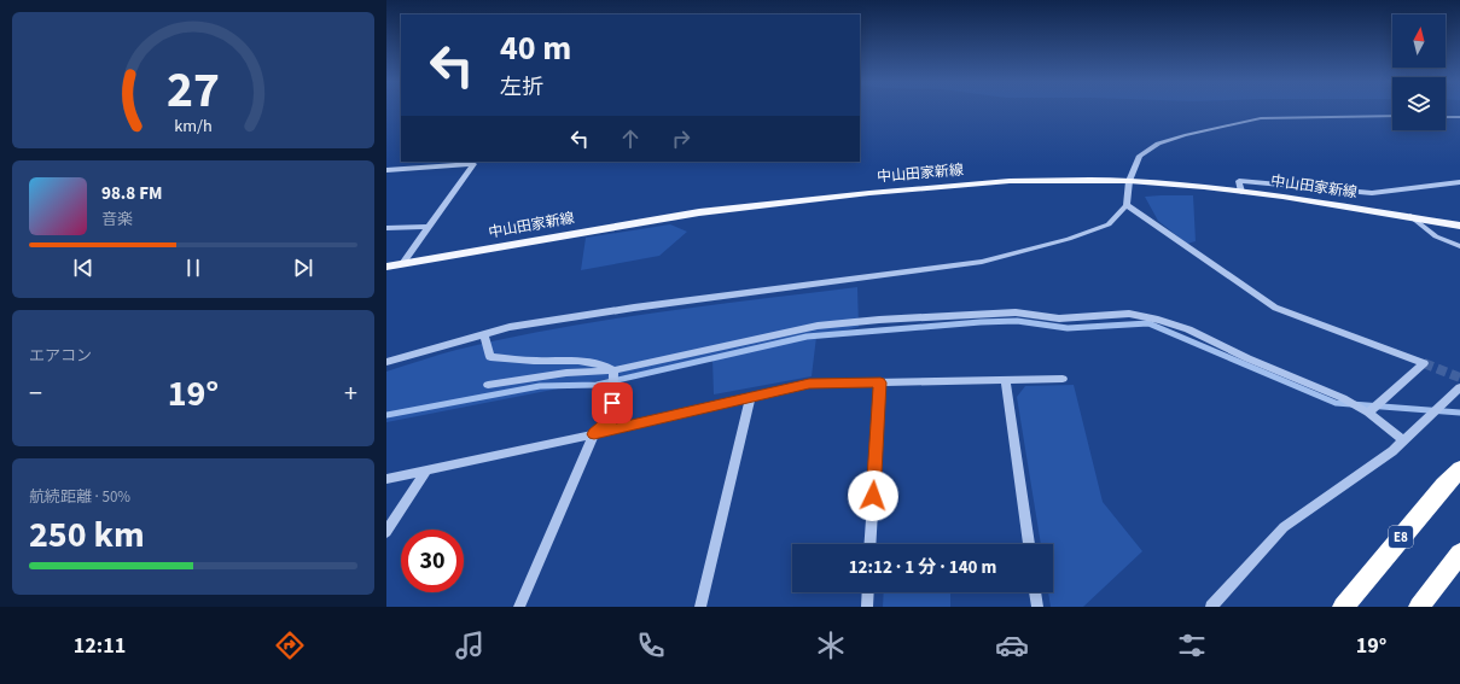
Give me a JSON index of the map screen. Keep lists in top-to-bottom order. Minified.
{"streets":{"highway":["E8"],"main road":["中山田家新線"]},"north":"top","page":{"turn":["40 m","左折"],"song":["98.8 FM","音楽"],"tile":["エアコン",["航続距離 · 50%","250 km"]],"heat":["−","19°","+"],"limit":"30","trip":"12:12 · 1 分 · 140 m","tabs":["12:11","19°"],"gauge":["27","km/h"]}}
